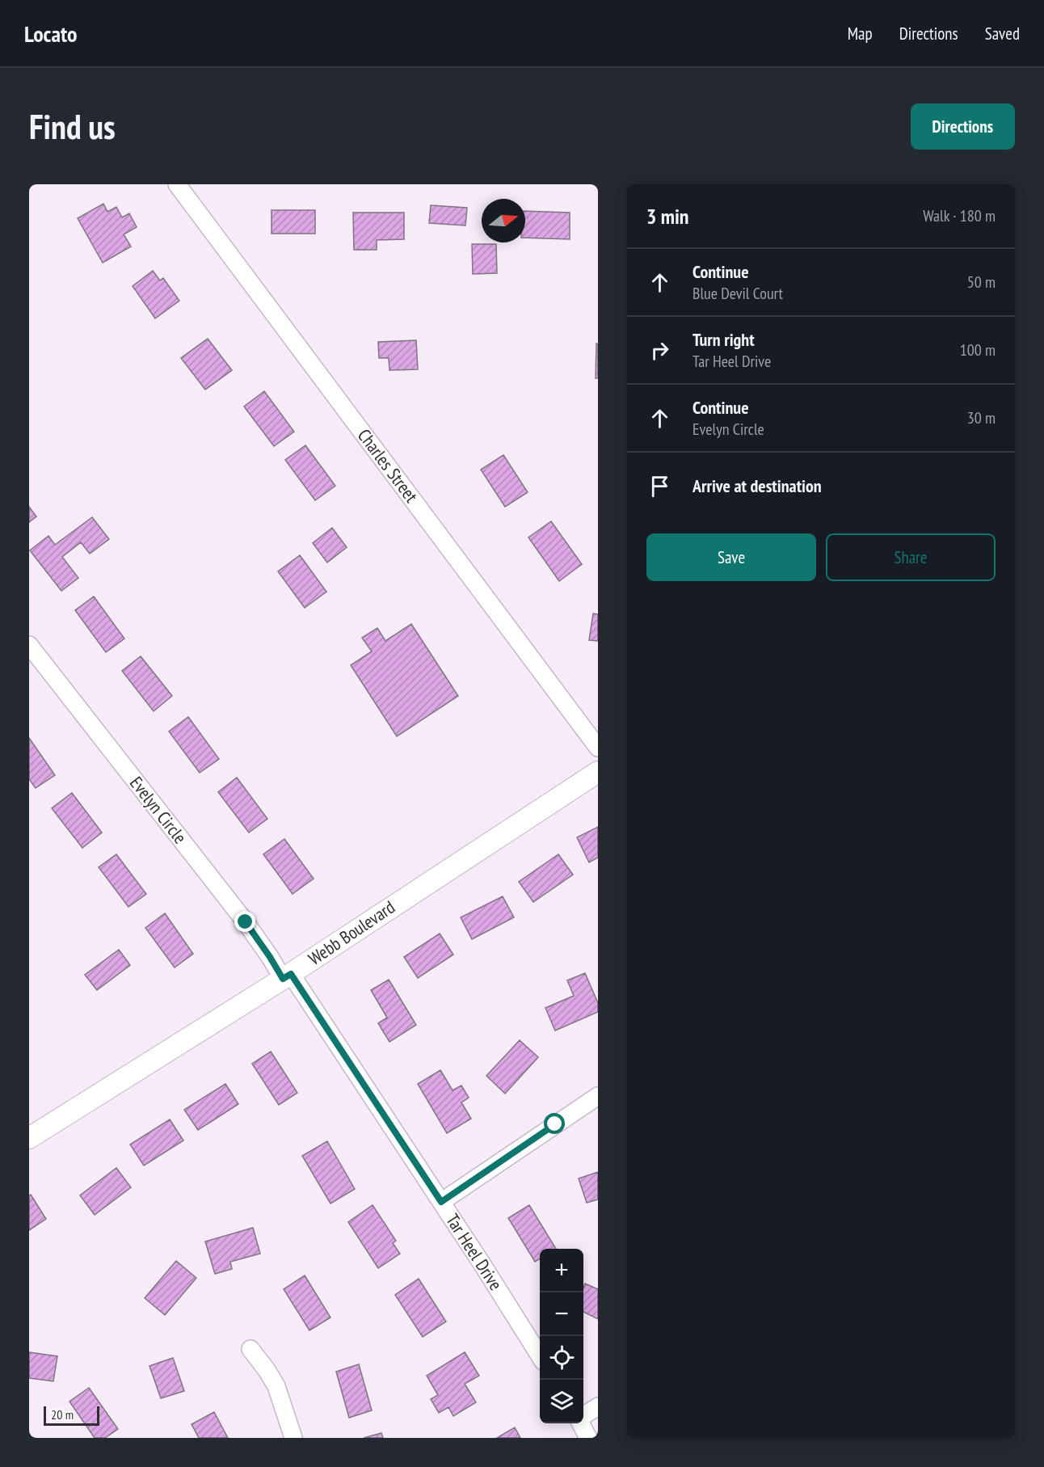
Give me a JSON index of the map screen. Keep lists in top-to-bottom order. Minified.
{"streets":{"street":["Charles Street","Evelyn Circle","Webb Boulevard","Tar Heel Drive"]},"crossings":[["Evelyn Circle","Webb Boulevard"],["Evelyn Circle","Tar Heel Drive"],["Webb Boulevard","Tar Heel Drive"]],"scale_bar":"20 m","north":"right","page":{"header":"Locato","nav":["Map","Directions","Saved"],"buttons":["Directions",["Save","Share"]],"title":"Find us","heading":["3 min","Walk · 180 m"],"list":[["Continue","Blue Devil Court","50 m"],["Turn right","Tar Heel Drive","100 m"],["Continue","Evelyn Circle","30 m"],"Arrive at destination"],"map_buttons":["+","−"],"scale":"20 m"}}
